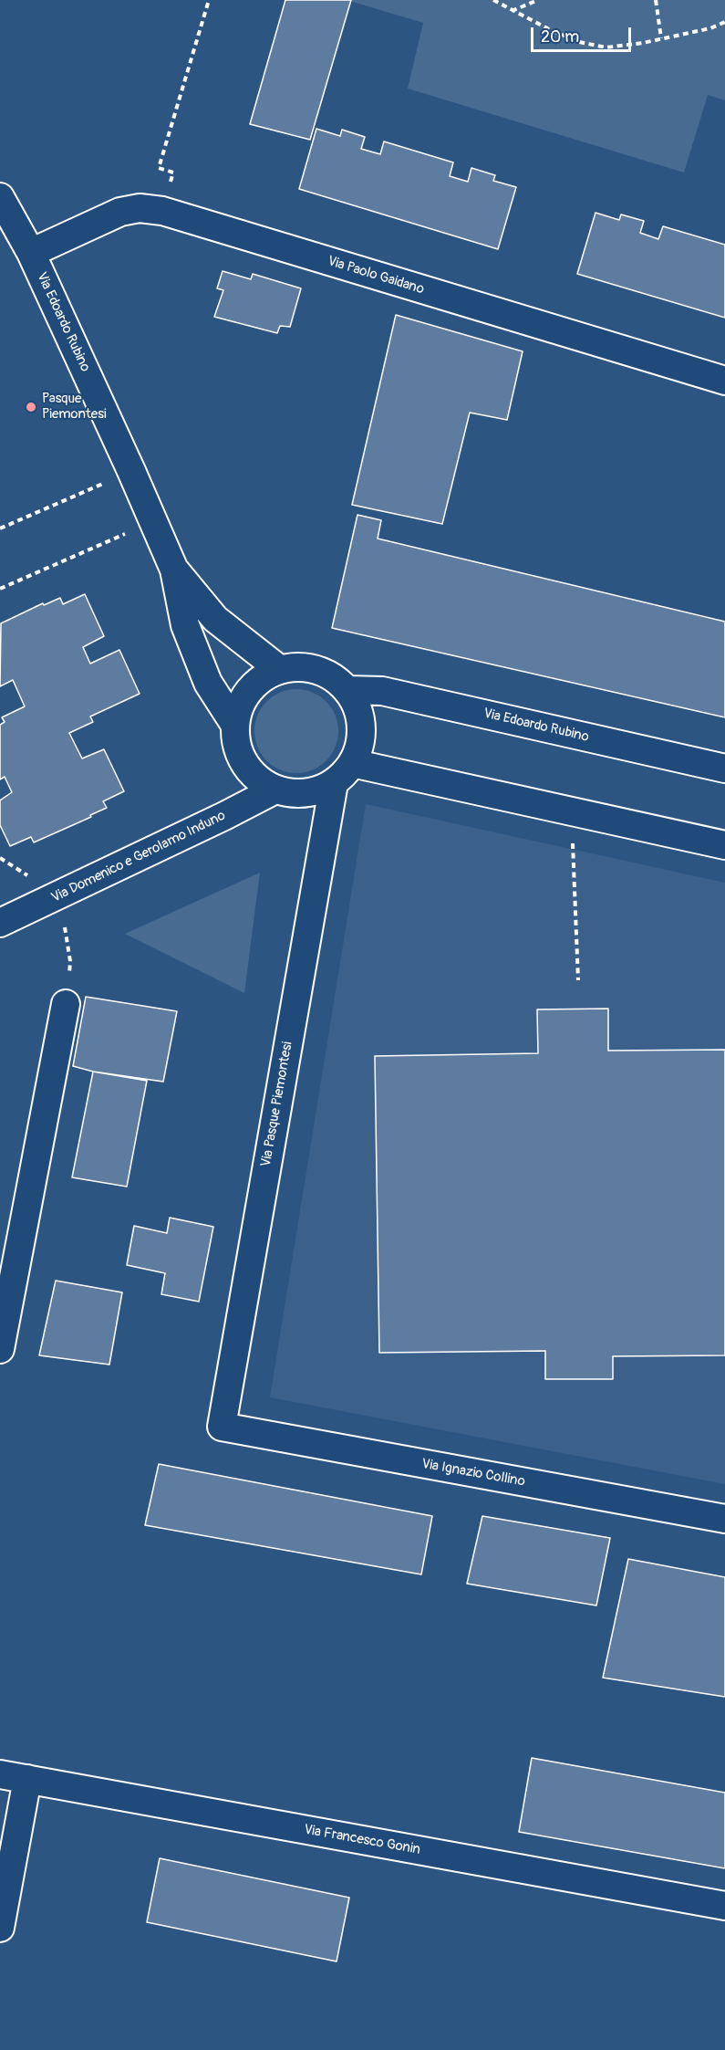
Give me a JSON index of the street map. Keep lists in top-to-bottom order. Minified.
{"streets":{"street":["Via Paolo Gaidano","Via Edoardo Rubino","Via Domenico e Gerolamo Induno","Via Pasque Piemontesi","Via Ignazio Collino","Via Francesco Gonin"]},"crossings":[["Via Paolo Gaidano","Via Edoardo Rubino"],["Via Edoardo Rubino","Via Domenico e Gerolamo Induno"],["Via Edoardo Rubino","Via Pasque Piemontesi"],["Via Domenico e Gerolamo Induno","Via Pasque Piemontesi"],["Via Pasque Piemontesi","Via Ignazio Collino"]],"places":["Pasque Piemontesi"],"scale_bar":"20 m"}
